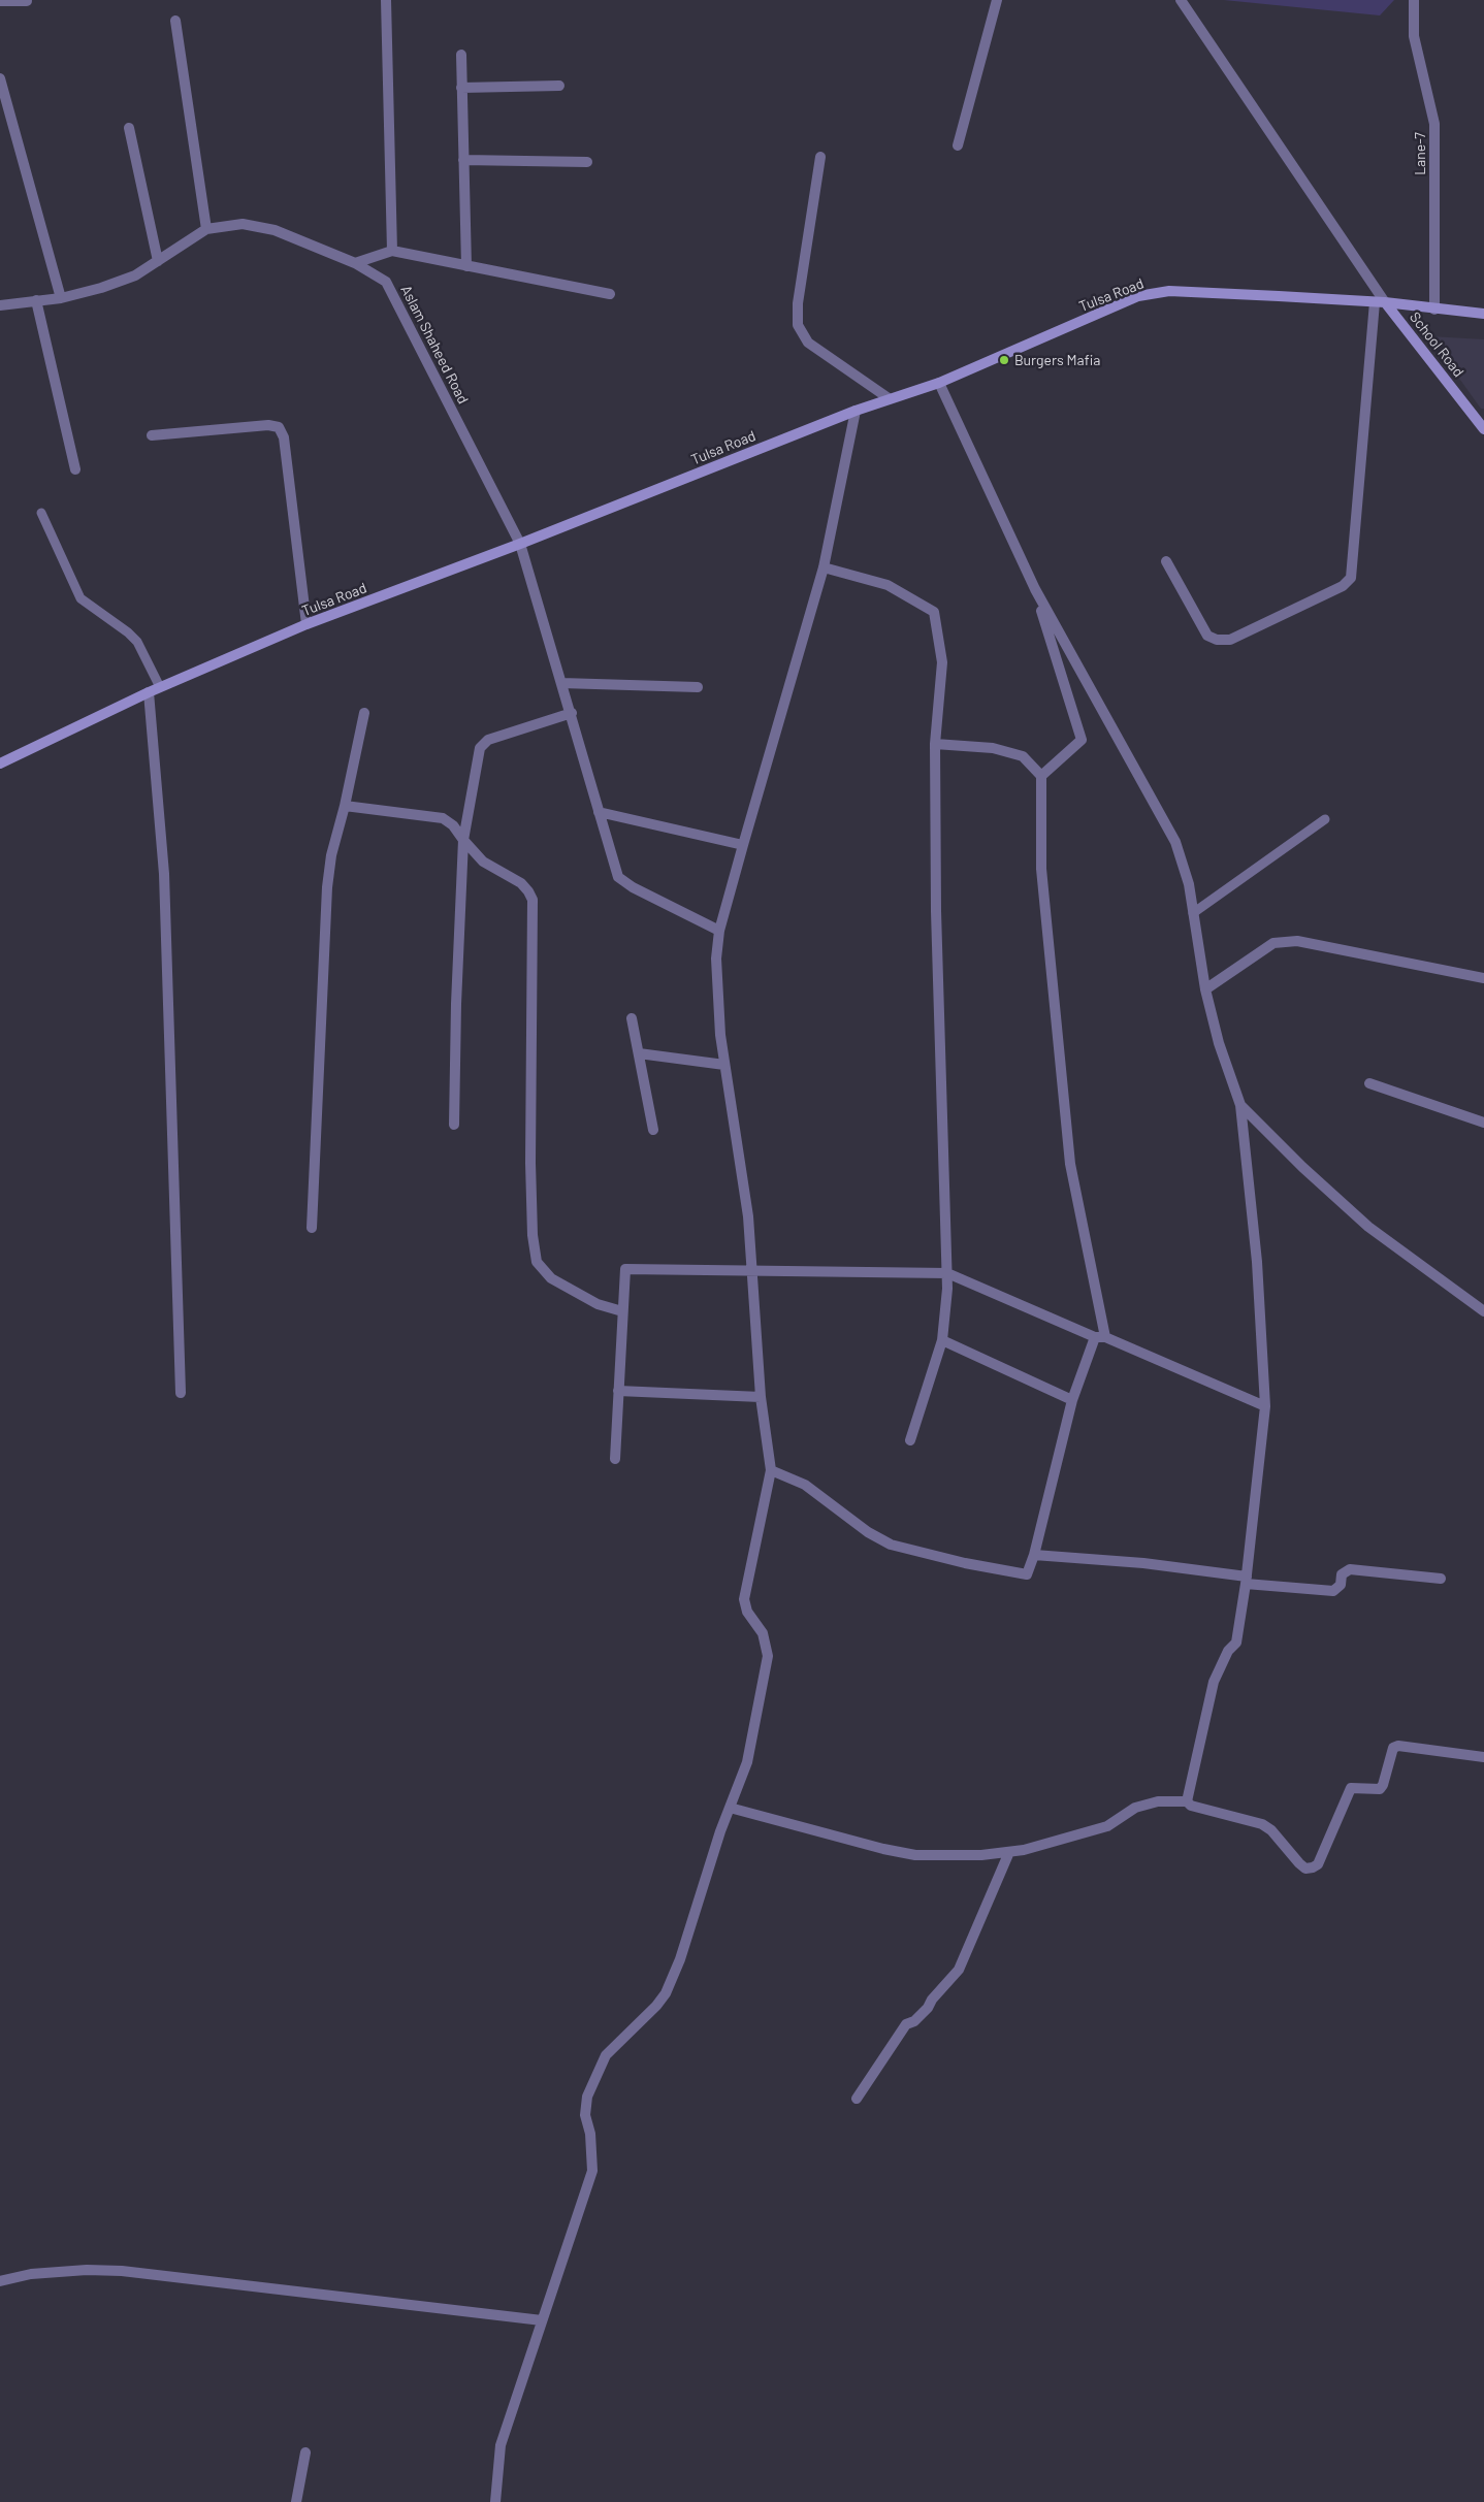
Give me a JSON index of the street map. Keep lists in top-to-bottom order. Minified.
{"streets":{"main road":["Tulsa Road","School Road"],"street":["Lane-7","Aslam Shaheed Road"]},"crossings":[["Lane-7","Tulsa Road"],["Tulsa Road","Aslam Shaheed Road"],["Tulsa Road","School Road"]],"places":["Burgers Mafia"]}
